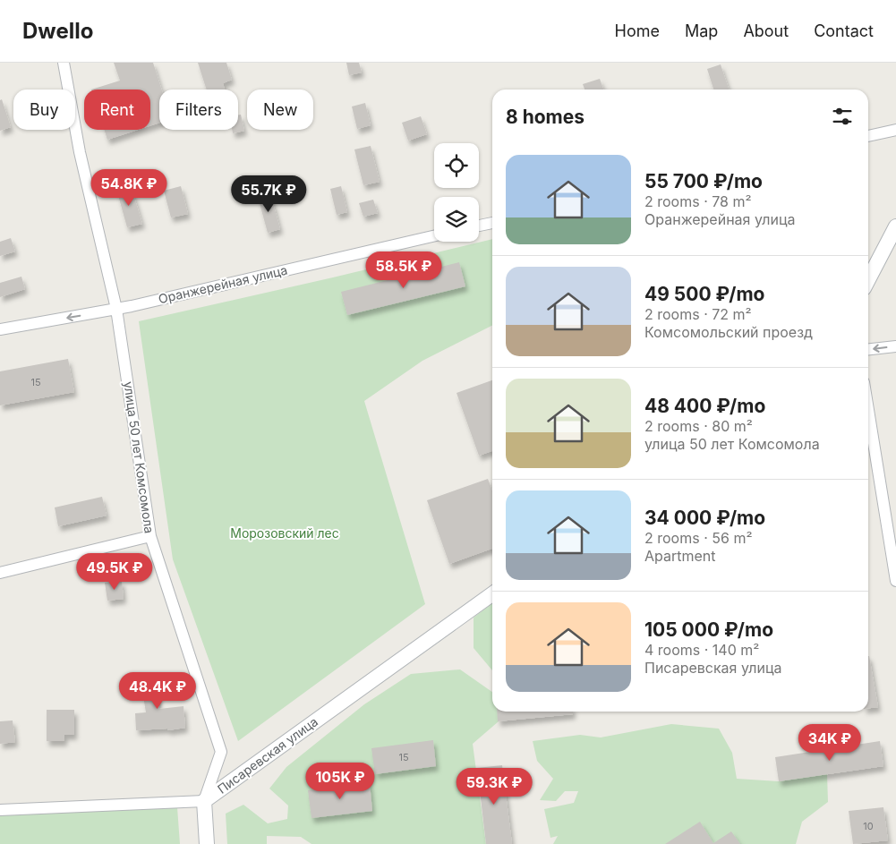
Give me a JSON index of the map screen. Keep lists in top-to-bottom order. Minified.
{"streets":{"street":["Оранжерейная улица","улица 50 лет Комсомола","Писаревская улица"]},"crossings":[["Оранжерейная улица","улица 50 лет Комсомола"],["улица 50 лет Комсомола","Писаревская улица"]],"parks":["Морозовский лес"],"house_numbers":["15","15","10"],"page":{"header":"Dwello","nav":["Home","Map","About","Contact"],"chip":["Buy","Rent","Filters","New"],"heading":"8 homes","list":[{"name":"55 700 ₽/mo","note":"2 rooms · 78 m² · Оранжерейная улица"},{"name":"49 500 ₽/mo","note":"2 rooms · 72 m² · Комсомольский проезд"},{"name":"48 400 ₽/mo","note":"2 rooms · 80 m² · улица 50 лет Комсомола"},{"name":"34 000 ₽/mo","note":"2 rooms · 56 m² · Apartment"},{"name":"105 000 ₽/mo","note":"4 rooms · 140 m² · Писаревская улица"}],"price":["54.8K ₽","55.7K ₽","58.5K ₽","49.5K ₽","48.4K ₽","34K ₽","105K ₽","59.3K ₽"]}}
